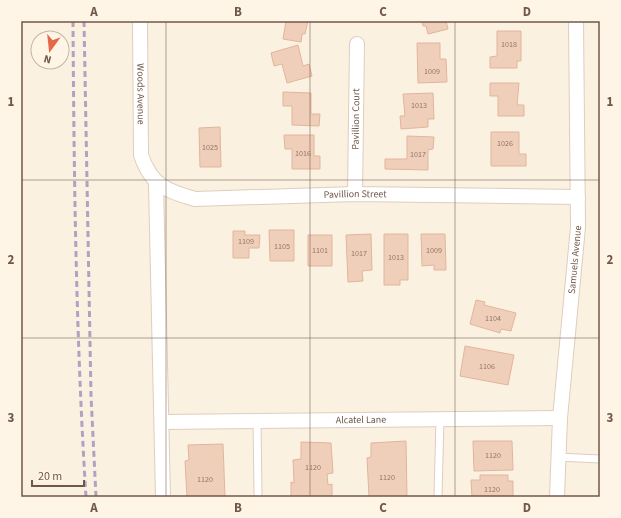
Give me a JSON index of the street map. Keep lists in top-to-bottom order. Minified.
{"streets":{"street":["Woods Avenue","Pavillion Court","Pavillion Street","Samuels Avenue","Alcatel Lane"]},"crossings":[["Woods Avenue","Pavillion Street"],["Pavillion Court","Pavillion Street"],["Pavillion Street","Samuels Avenue"],["Samuels Avenue","Alcatel Lane"]],"house_numbers":["1018","1009","1013","1026","1025","1016","1017","1109","1105","1101","1009","1017","1013","1104","1106","1120","1120","1120","1120","1120"],"scale_bar":"20 m","north":"bottom","grid":{"columns":["A","B","C","D"],"rows":["1","2","3"]}}
